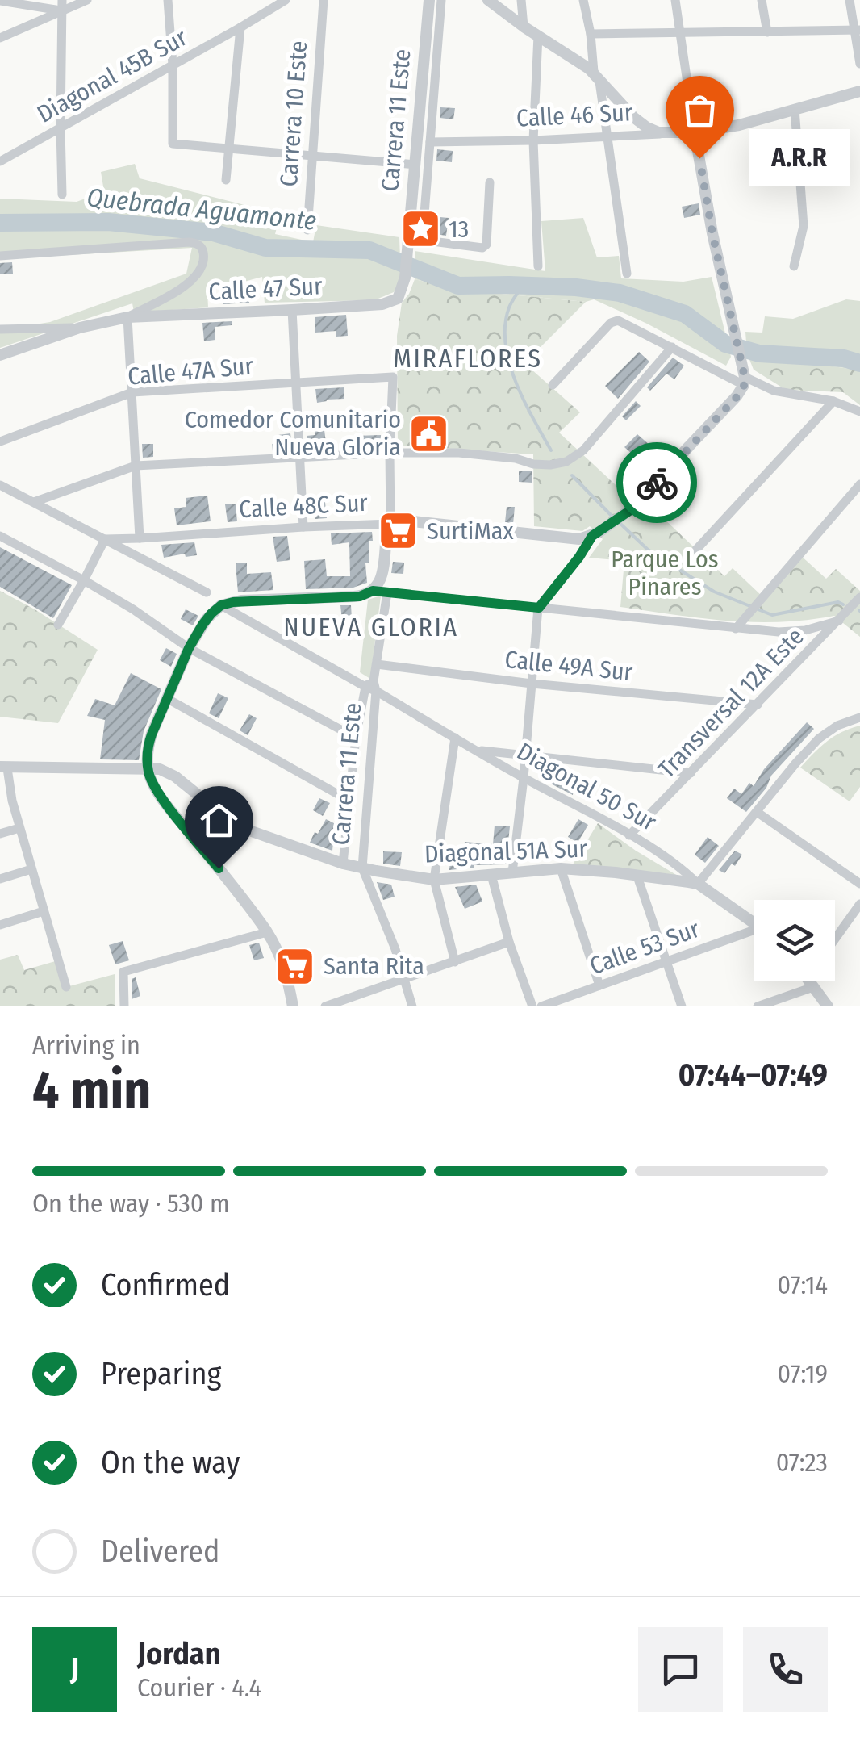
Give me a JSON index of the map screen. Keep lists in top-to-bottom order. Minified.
{"streets":{"street":["Diagonal 45B Sur","Carrera 10 Este","Calle 46 Sur","Carrera 11 Este","Calle 47 Sur","Calle 47A Sur","Calle 48C Sur","Calle 49A Sur","Transversal 12A Este","Diagonal 50 Sur","Diagonal 51A Sur","Calle 53 Sur"]},"crossings":[["Calle 46 Sur","Carrera 11 Este"],["Carrera 11 Este","Calle 47 Sur"],["Carrera 11 Este","Calle 49A Sur"],["Carrera 11 Este","Diagonal 50 Sur"],["Carrera 11 Este","Diagonal 51A Sur"],["Calle 49A Sur","Transversal 12A Este"],["Transversal 12A Este","Diagonal 50 Sur"],["Diagonal 50 Sur","Diagonal 51A Sur"]],"districts":["MIRAFLORES","NUEVA GLORIA"],"water":["Quebrada Aguamonte"],"parks":["Parque Los Pinares"],"places":{"other":["A.R.R"],"place":["13"],"public building":["Comedor Comunitario Nueva Gloria"],"supermarket":["SurtiMax","Santa Rita"]},"page":{"bubble":"A.R.R","heading":["4 min","Arriving in","07:44–07:49"],"panel":["Jordan","Courier · 4.4"],"bar":"On the way · 530 m","list":[["Confirmed","07:14"],["Preparing","07:19"],["On the way","07:23"],"Delivered"],"round":"J"}}
